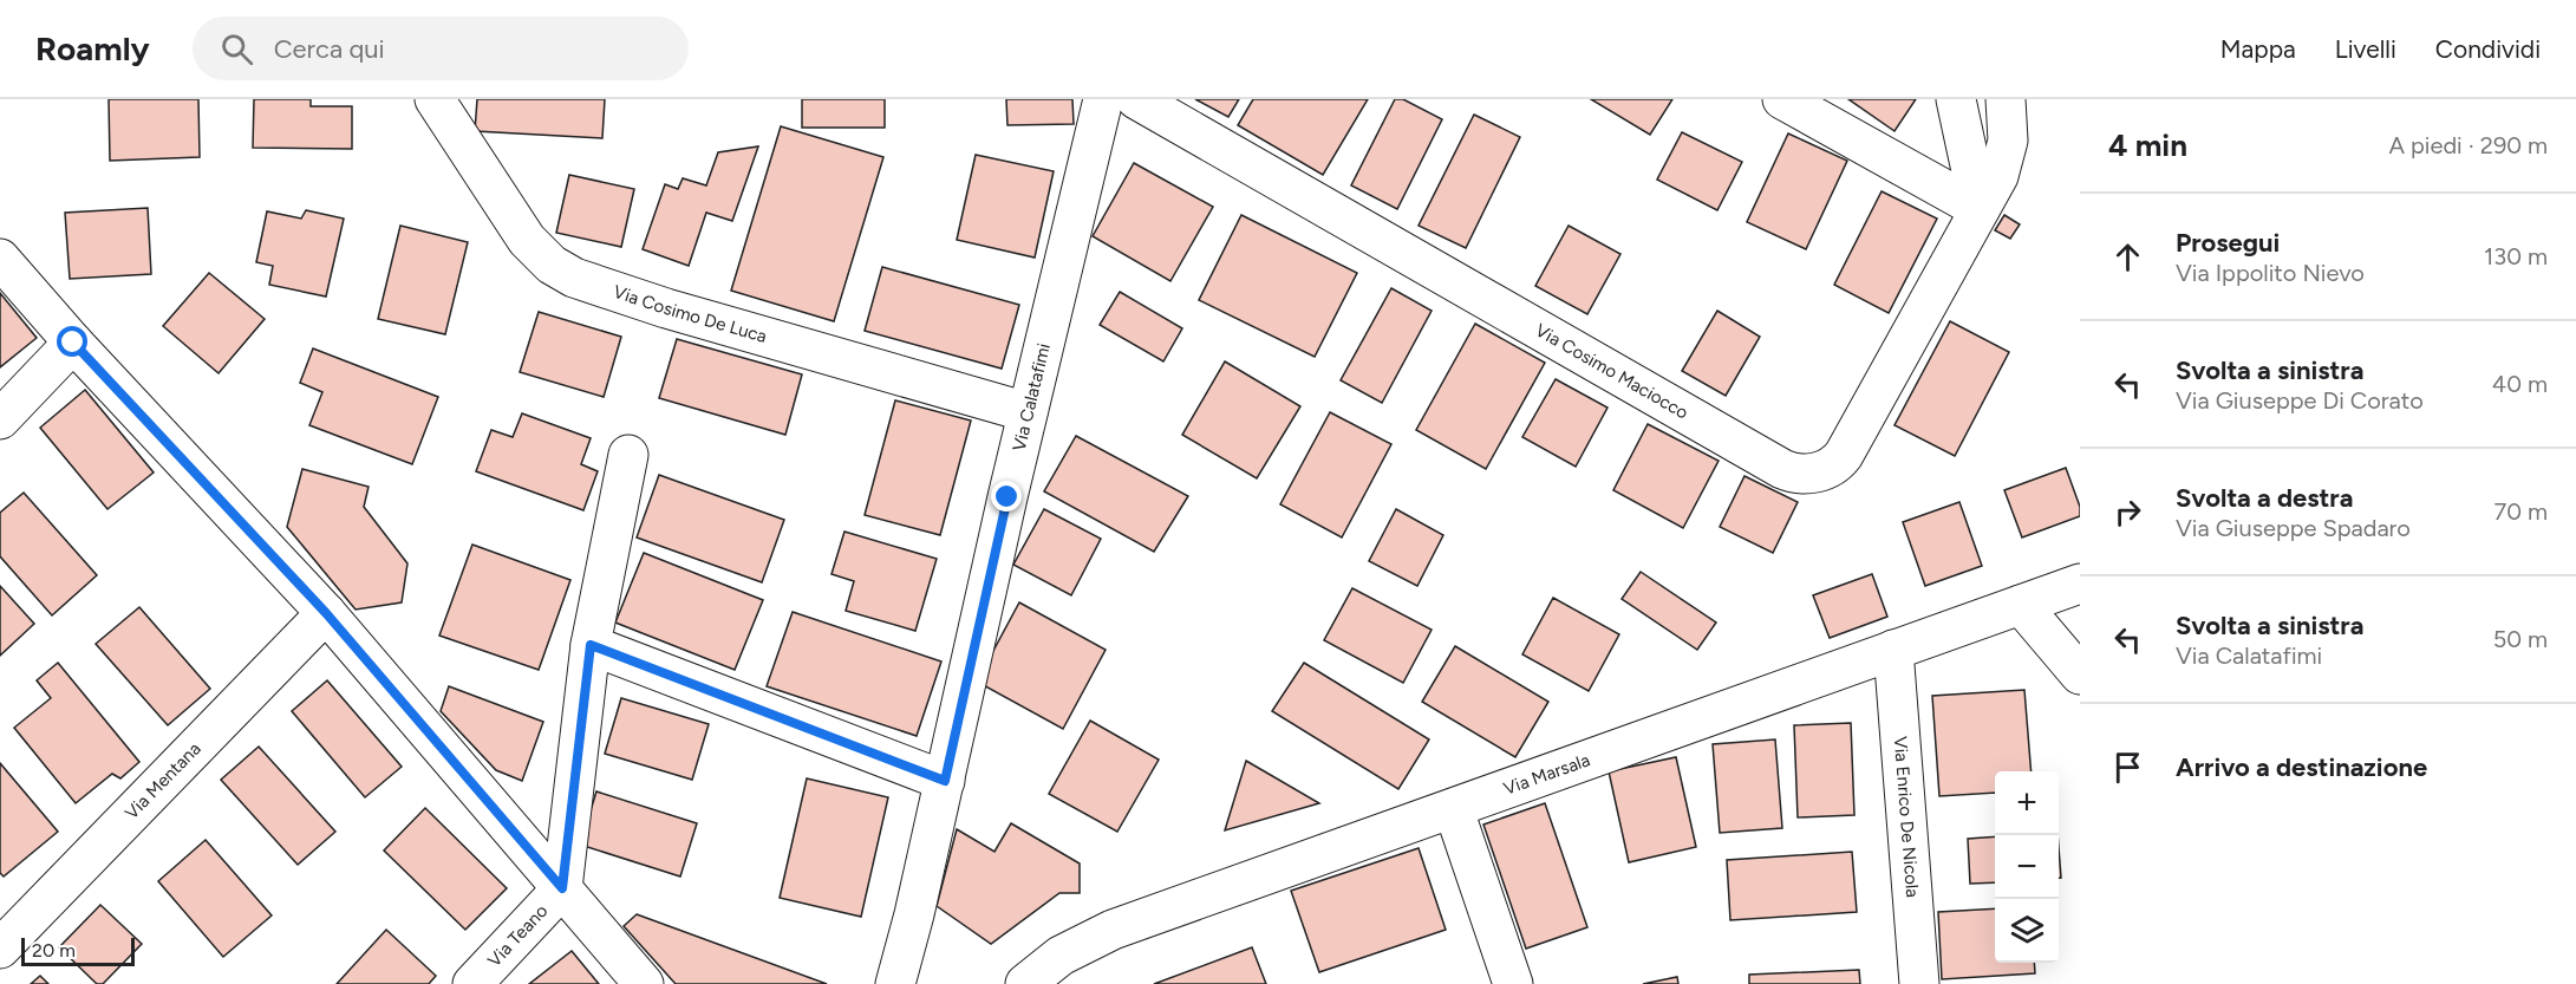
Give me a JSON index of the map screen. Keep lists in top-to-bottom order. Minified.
{"streets":{"street":["Via Cosimo De Luca","Via Cosimo Maciocco","Via Calatafimi","Via Marsala","Via Mentana","Via Enrico De Nicola","Via Teano"]},"crossings":[["Via Cosimo De Luca","Via Calatafimi"],["Via Marsala","Via Enrico De Nicola"]],"scale_bar":"20 m","page":{"header":"Roamly","search":"Cerca qui","nav":["Mappa","Livelli","Condividi"],"heading":["4 min","A piedi · 290 m"],"list":[["Prosegui","Via Ippolito Nievo","130 m"],["Svolta a sinistra","Via Giuseppe Di Corato","40 m"],["Svolta a destra","Via Giuseppe Spadaro","70 m"],["Svolta a sinistra","Via Calatafimi","50 m"],"Arrivo a destinazione"],"map_buttons":["+","−"],"scale":"20 m"}}
